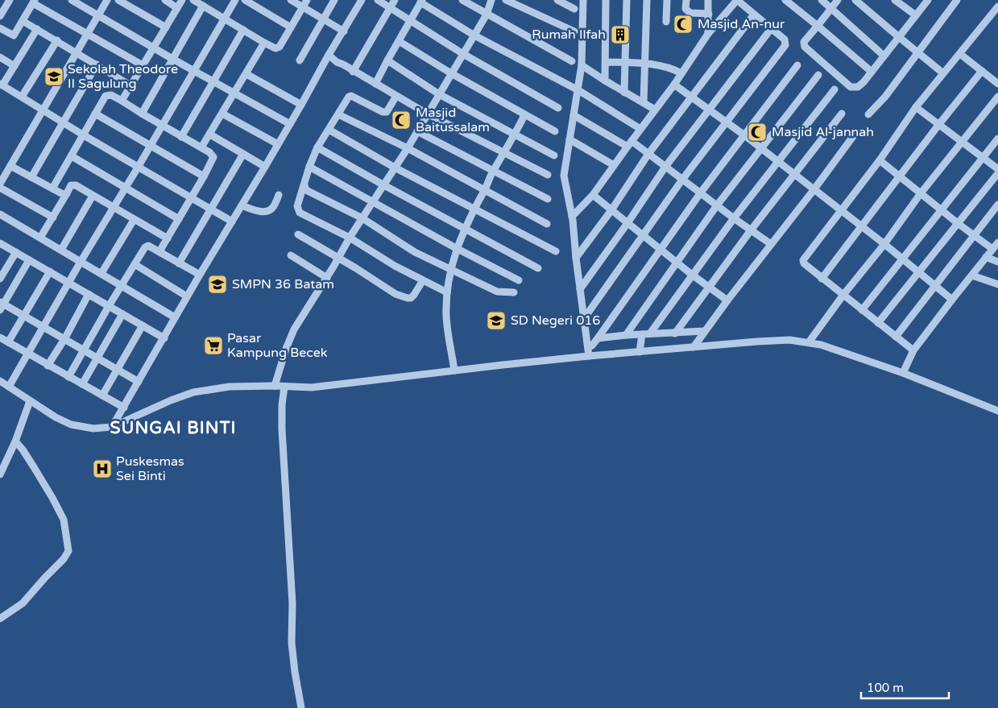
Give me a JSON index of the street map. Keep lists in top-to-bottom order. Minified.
{"districts":["SUNGAI BINTI"],"places":{"mosque":["Masjid An-nur","Masjid Baitussalam","Masjid Al-jannah"],"building":["Rumah Ilfah"],"school or university":["Sekolah Theodore II Sagulung","SMPN 36 Batam","SD Negeri 016"],"supermarket":["Pasar Kampung Becek"],"hospital":["Puskesmas Sei Binti"]},"scale_bar":"100 m"}
